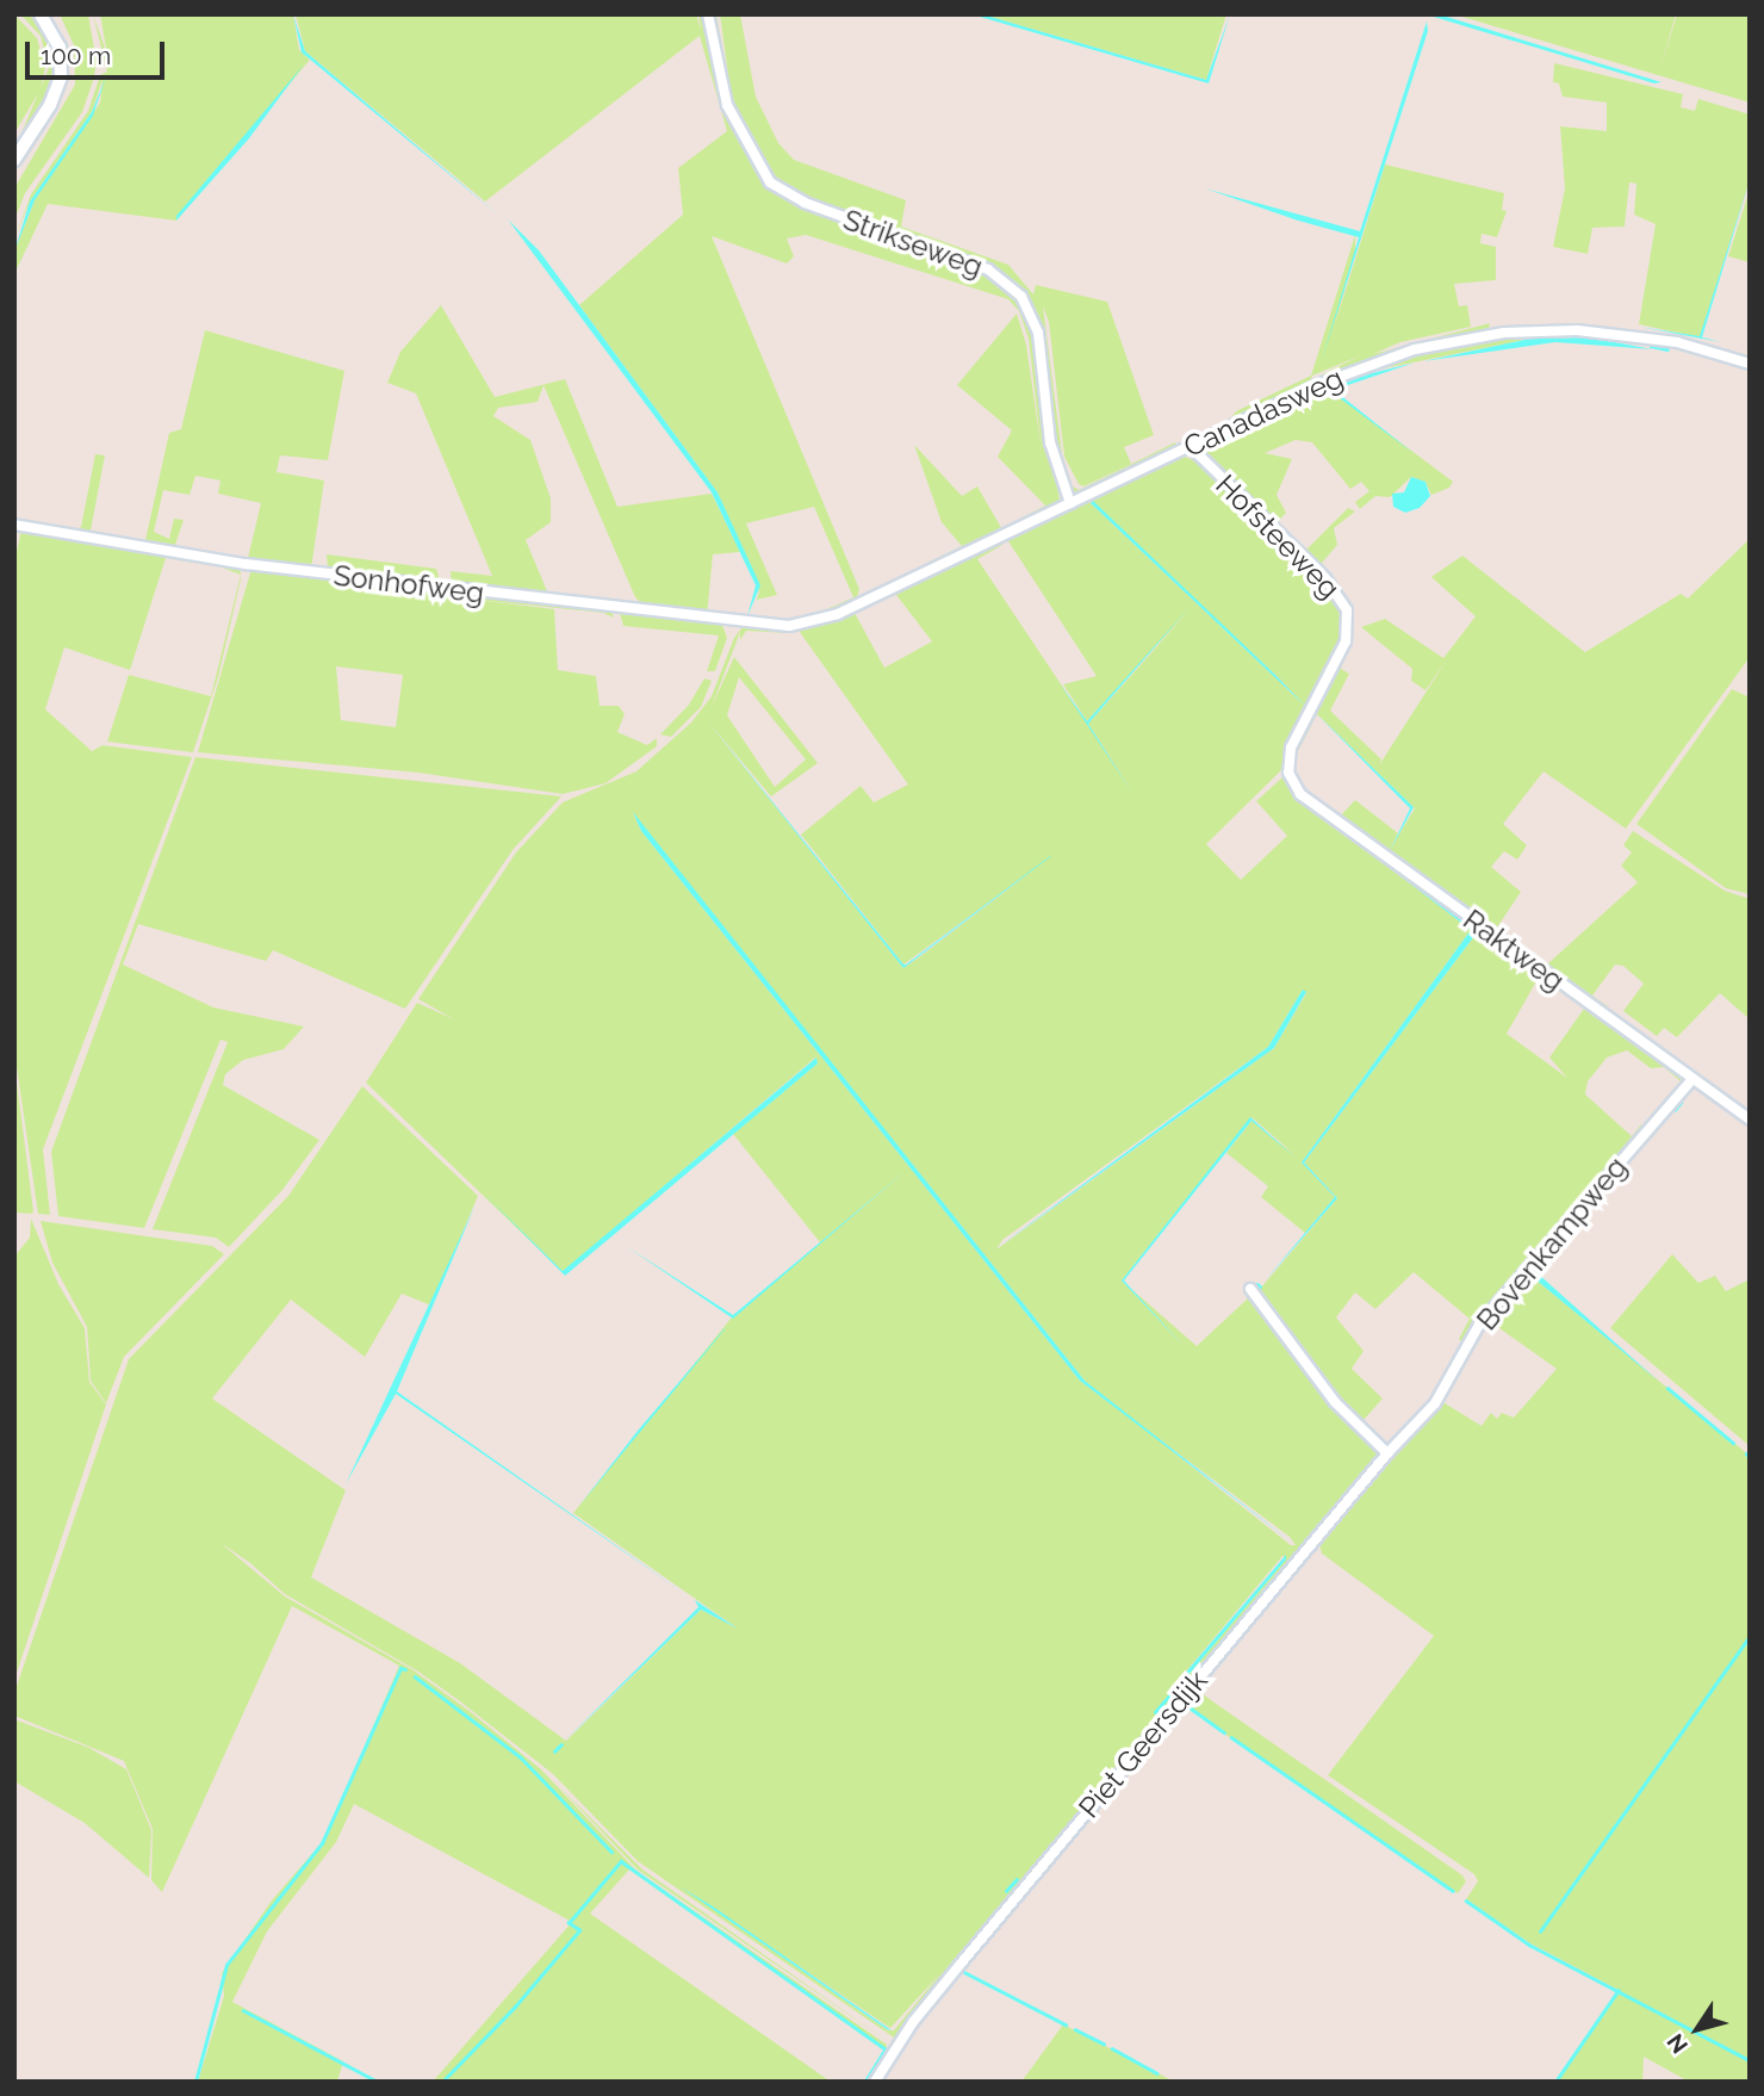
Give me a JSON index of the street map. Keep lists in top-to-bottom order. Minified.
{"streets":{"street":["Strikseweg","Canadasweg","Hofsteeweg","Sonhofweg","Raktweg","Bovenkampweg","Piet Geersdijk"]},"crossings":[["Strikseweg","Canadasweg"],["Canadasweg","Hofsteeweg"],["Canadasweg","Sonhofweg"],["Hofsteeweg","Raktweg"],["Raktweg","Bovenkampweg"],["Bovenkampweg","Piet Geersdijk"]],"scale_bar":"100 m","north":"bottom left"}
